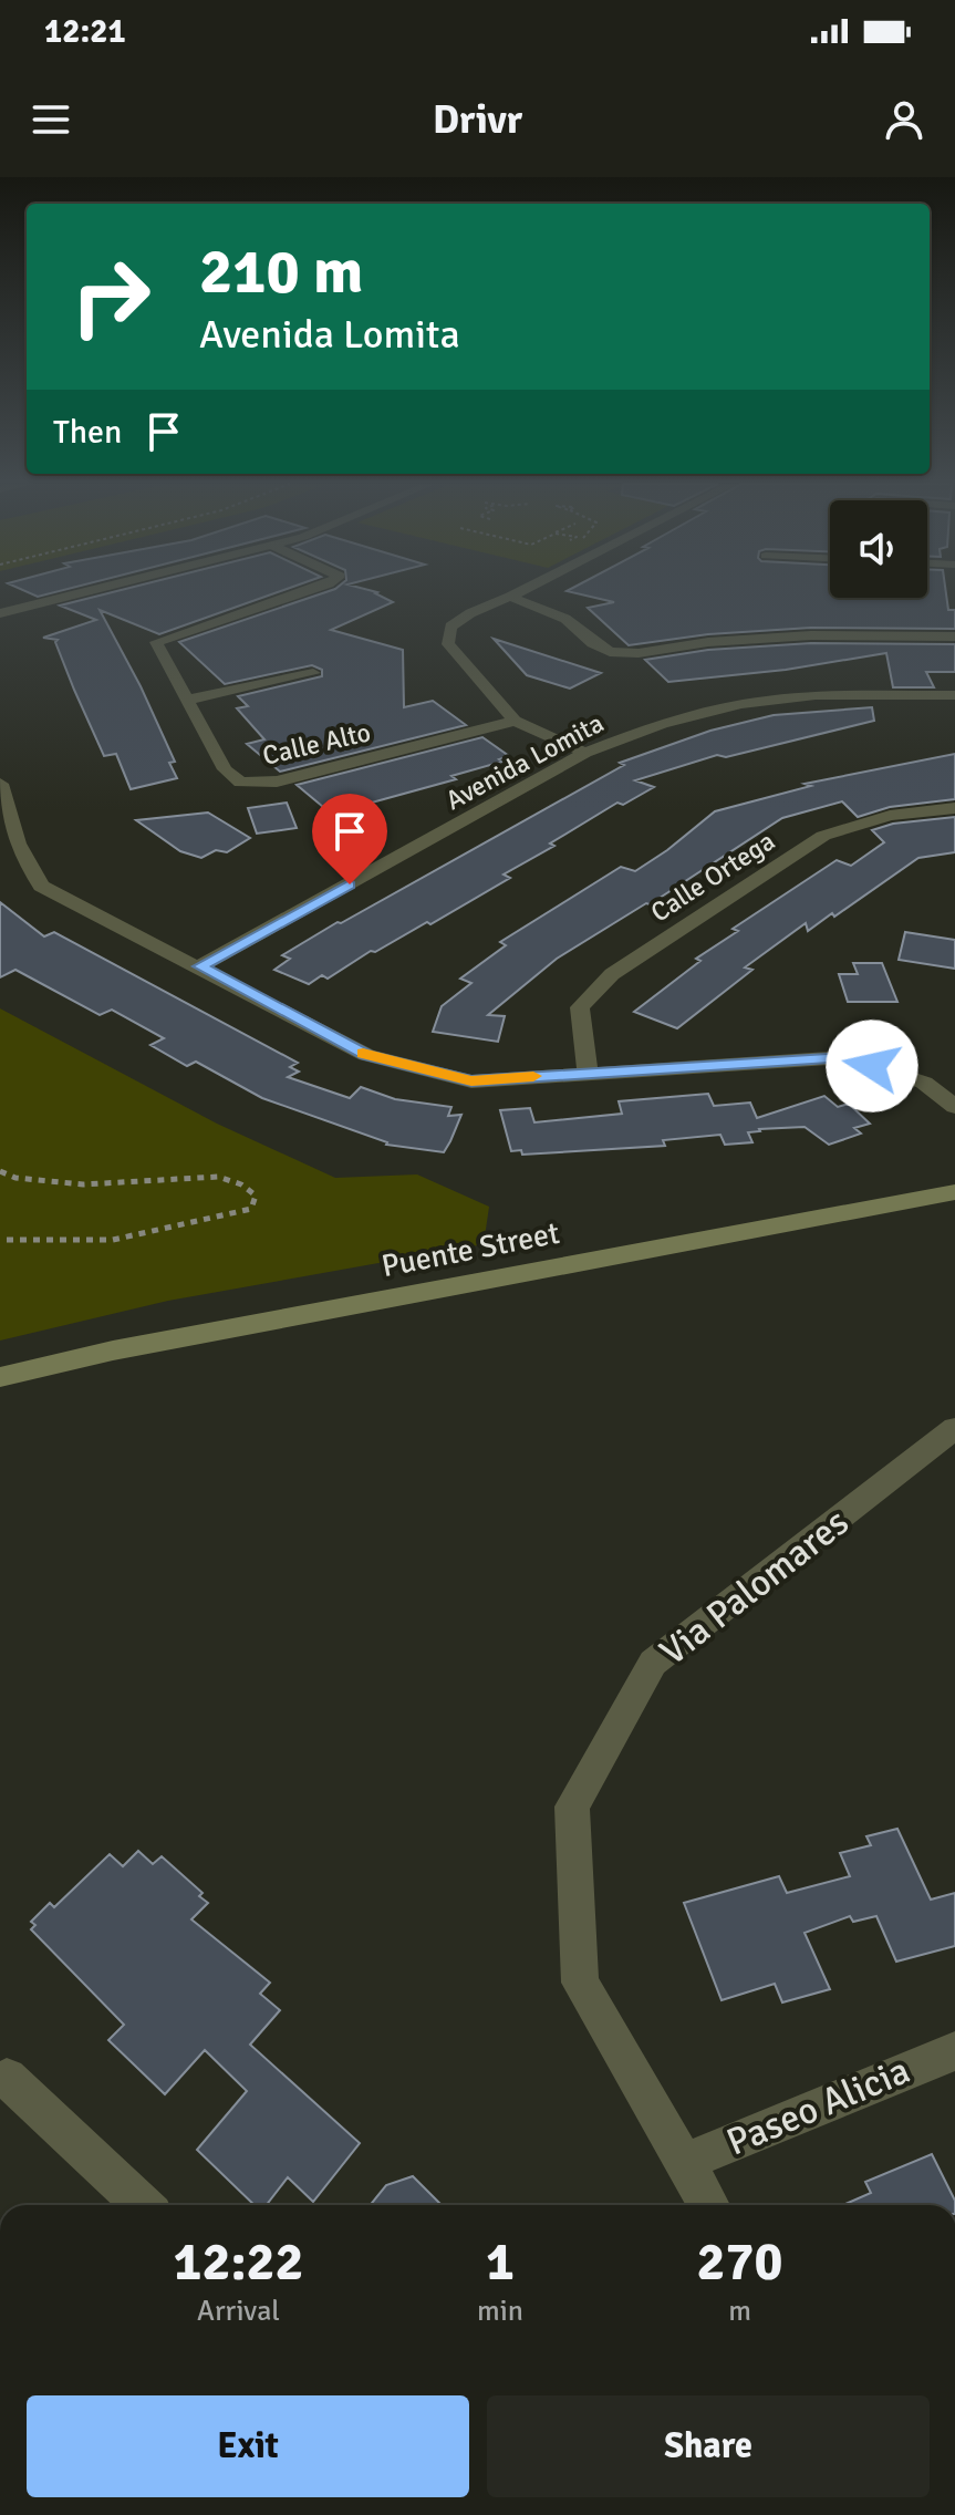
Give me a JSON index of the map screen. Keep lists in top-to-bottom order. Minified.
{"streets":{"street":["Calle Alto","Avenida Lomita","Calle Ortega","Puente Street","Via Palomares","Paseo Alicia"]},"crossings":[["Via Palomares","Paseo Alicia"]],"page":{"status":"12:21","header":"Drivr","turn":["210 m","Avenida Lomita"],"then":"Then","eta":["12:22","Arrival","1","min","270","m"],"buttons":["Exit","Share"]}}
